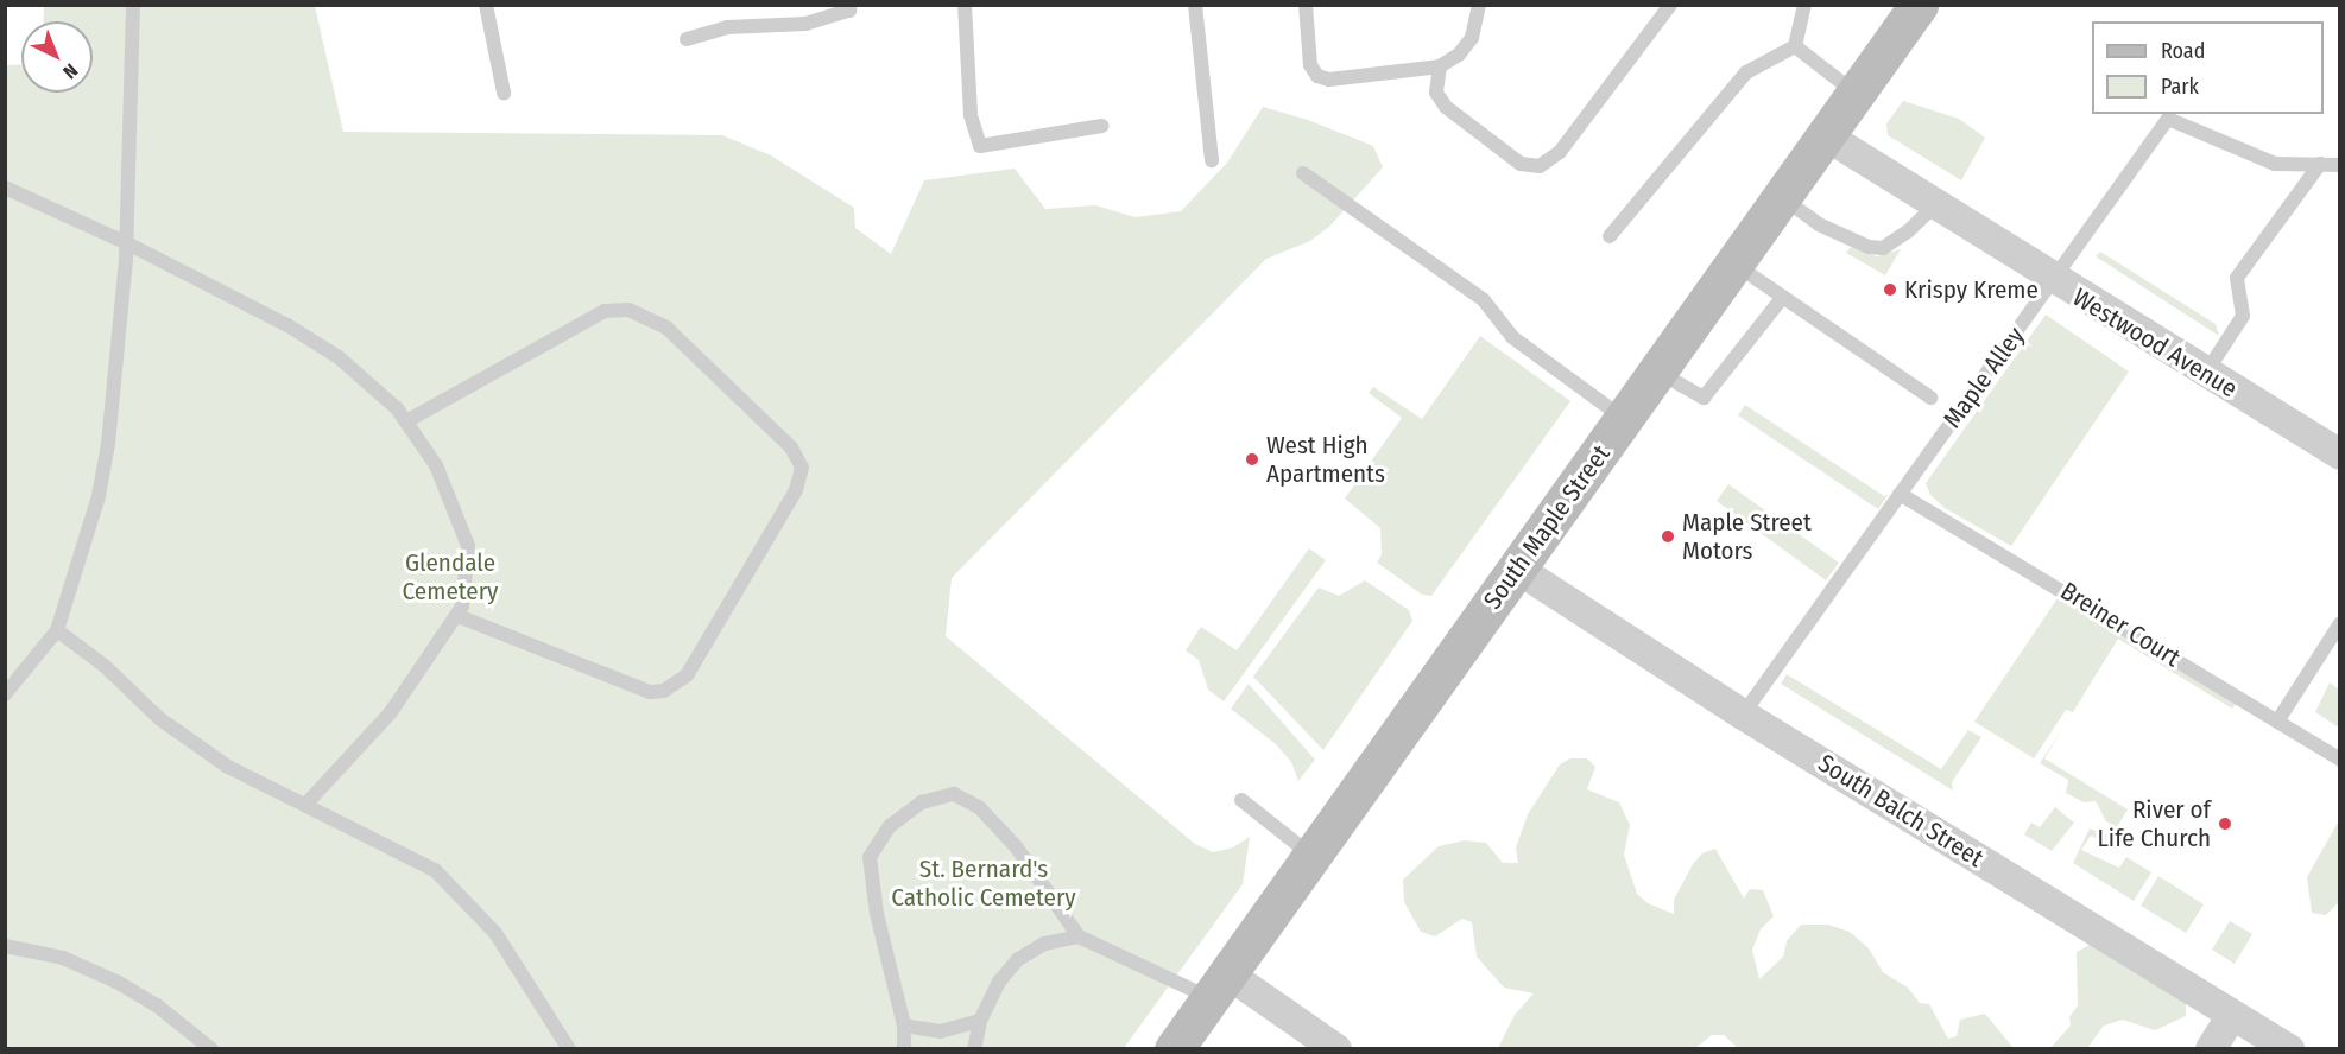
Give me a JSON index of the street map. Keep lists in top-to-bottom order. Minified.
{"streets":{"main road":["South Maple Street"],"street":["Westwood Avenue","South Balch Street"],"lane":["Maple Alley","Breiner Court"]},"crossings":[["Westwood Avenue","Maple Alley"],["Westwood Avenue","South Maple Street"],["Maple Alley","Breiner Court"],["Maple Alley","South Balch Street"],["South Maple Street","South Balch Street"]],"parks":["Glendale Cemetery","St. Bernard's Catholic Cemetery"],"places":["Krispy Kreme","West High Apartments","Maple Street Motors","River of Life Church"],"legend":["Road","Park"],"north":"bottom right"}
